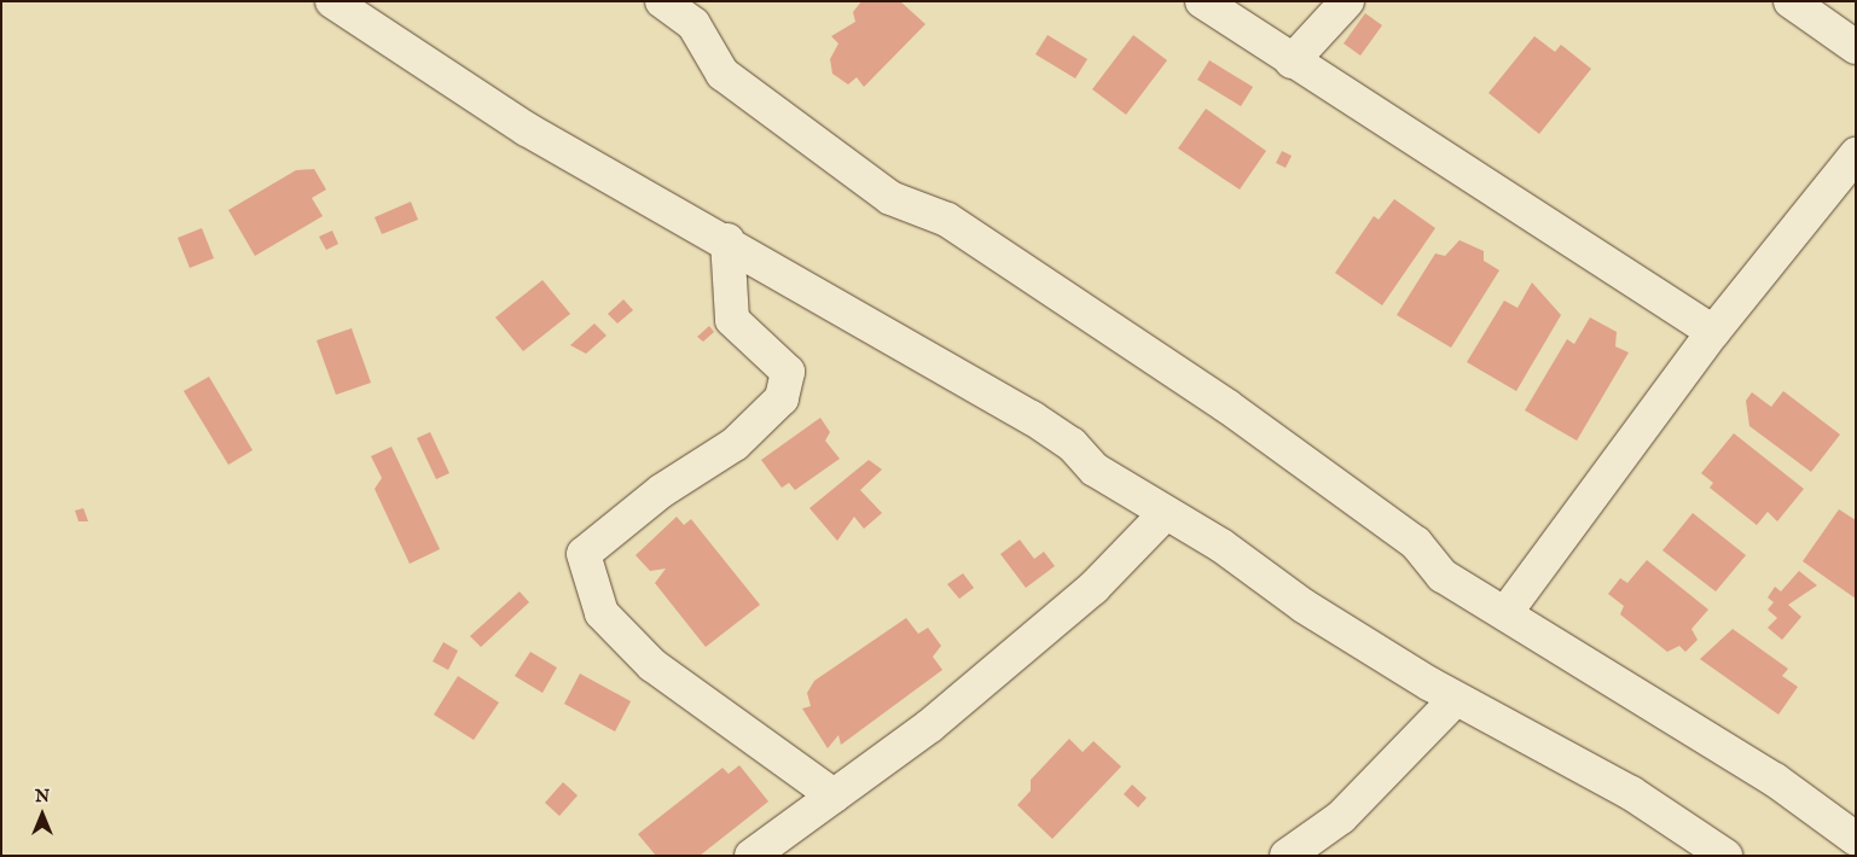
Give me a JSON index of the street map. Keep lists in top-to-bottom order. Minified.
{"north":"top"}
